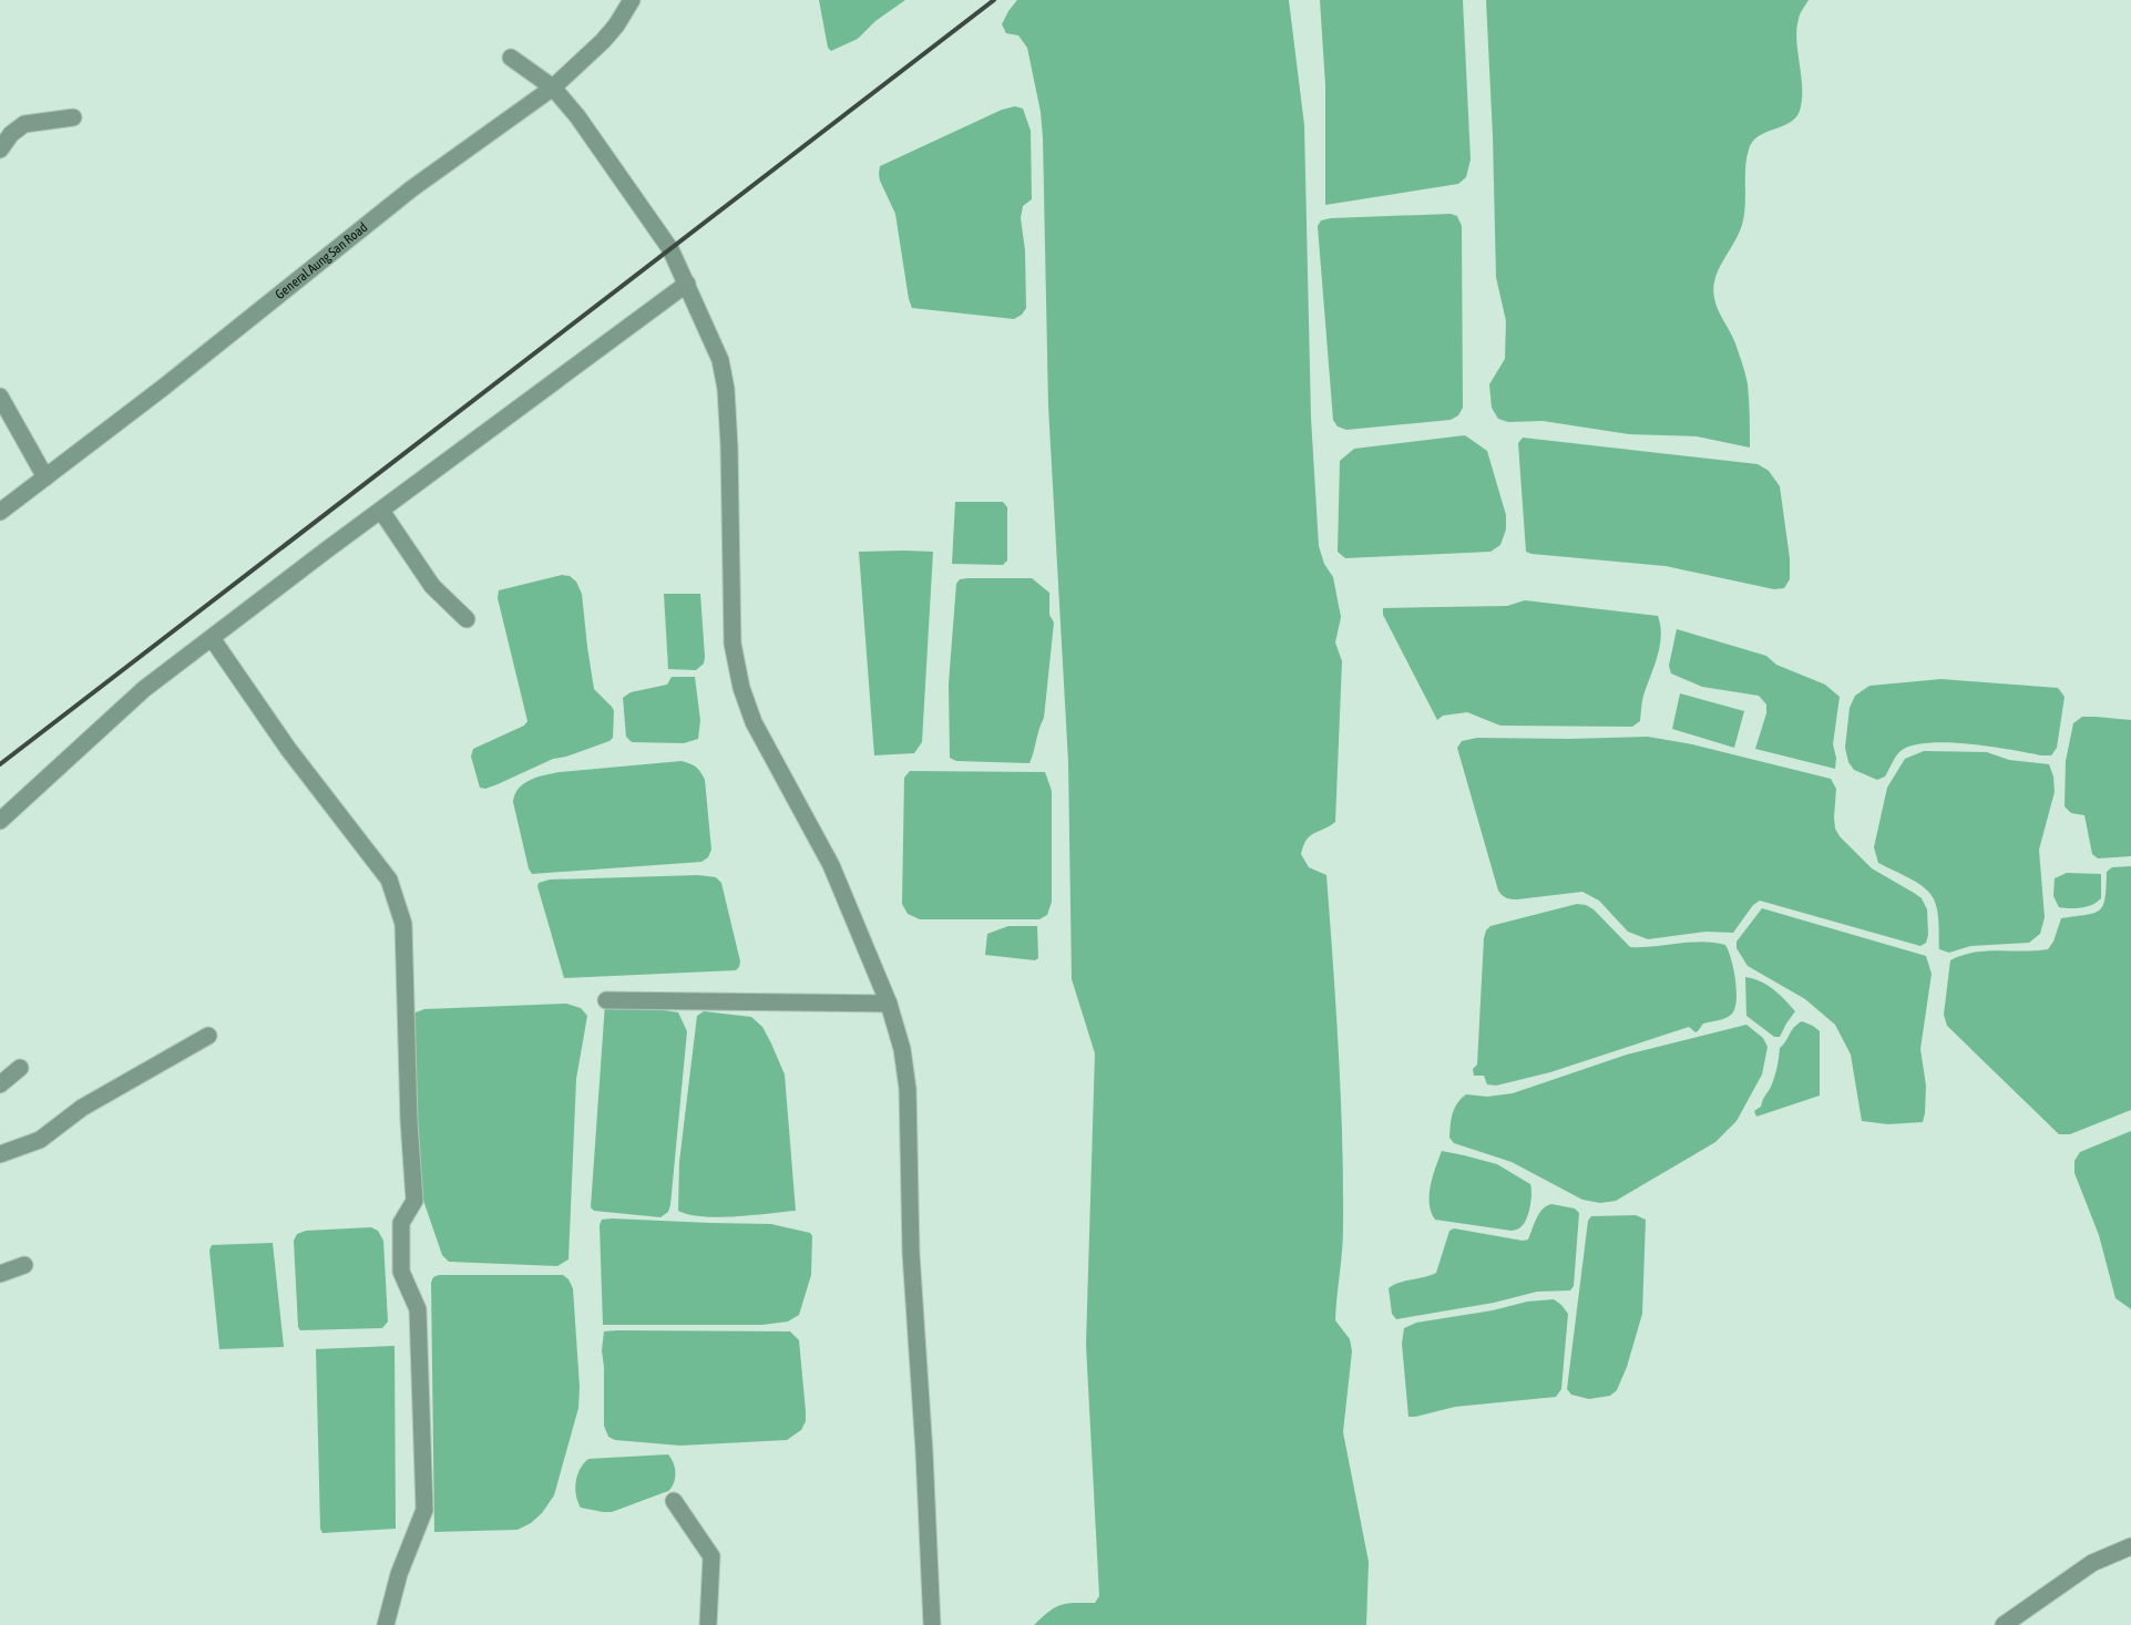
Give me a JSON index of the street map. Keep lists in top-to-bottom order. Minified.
{"streets":{"street":["General Aung San Road"]}}
